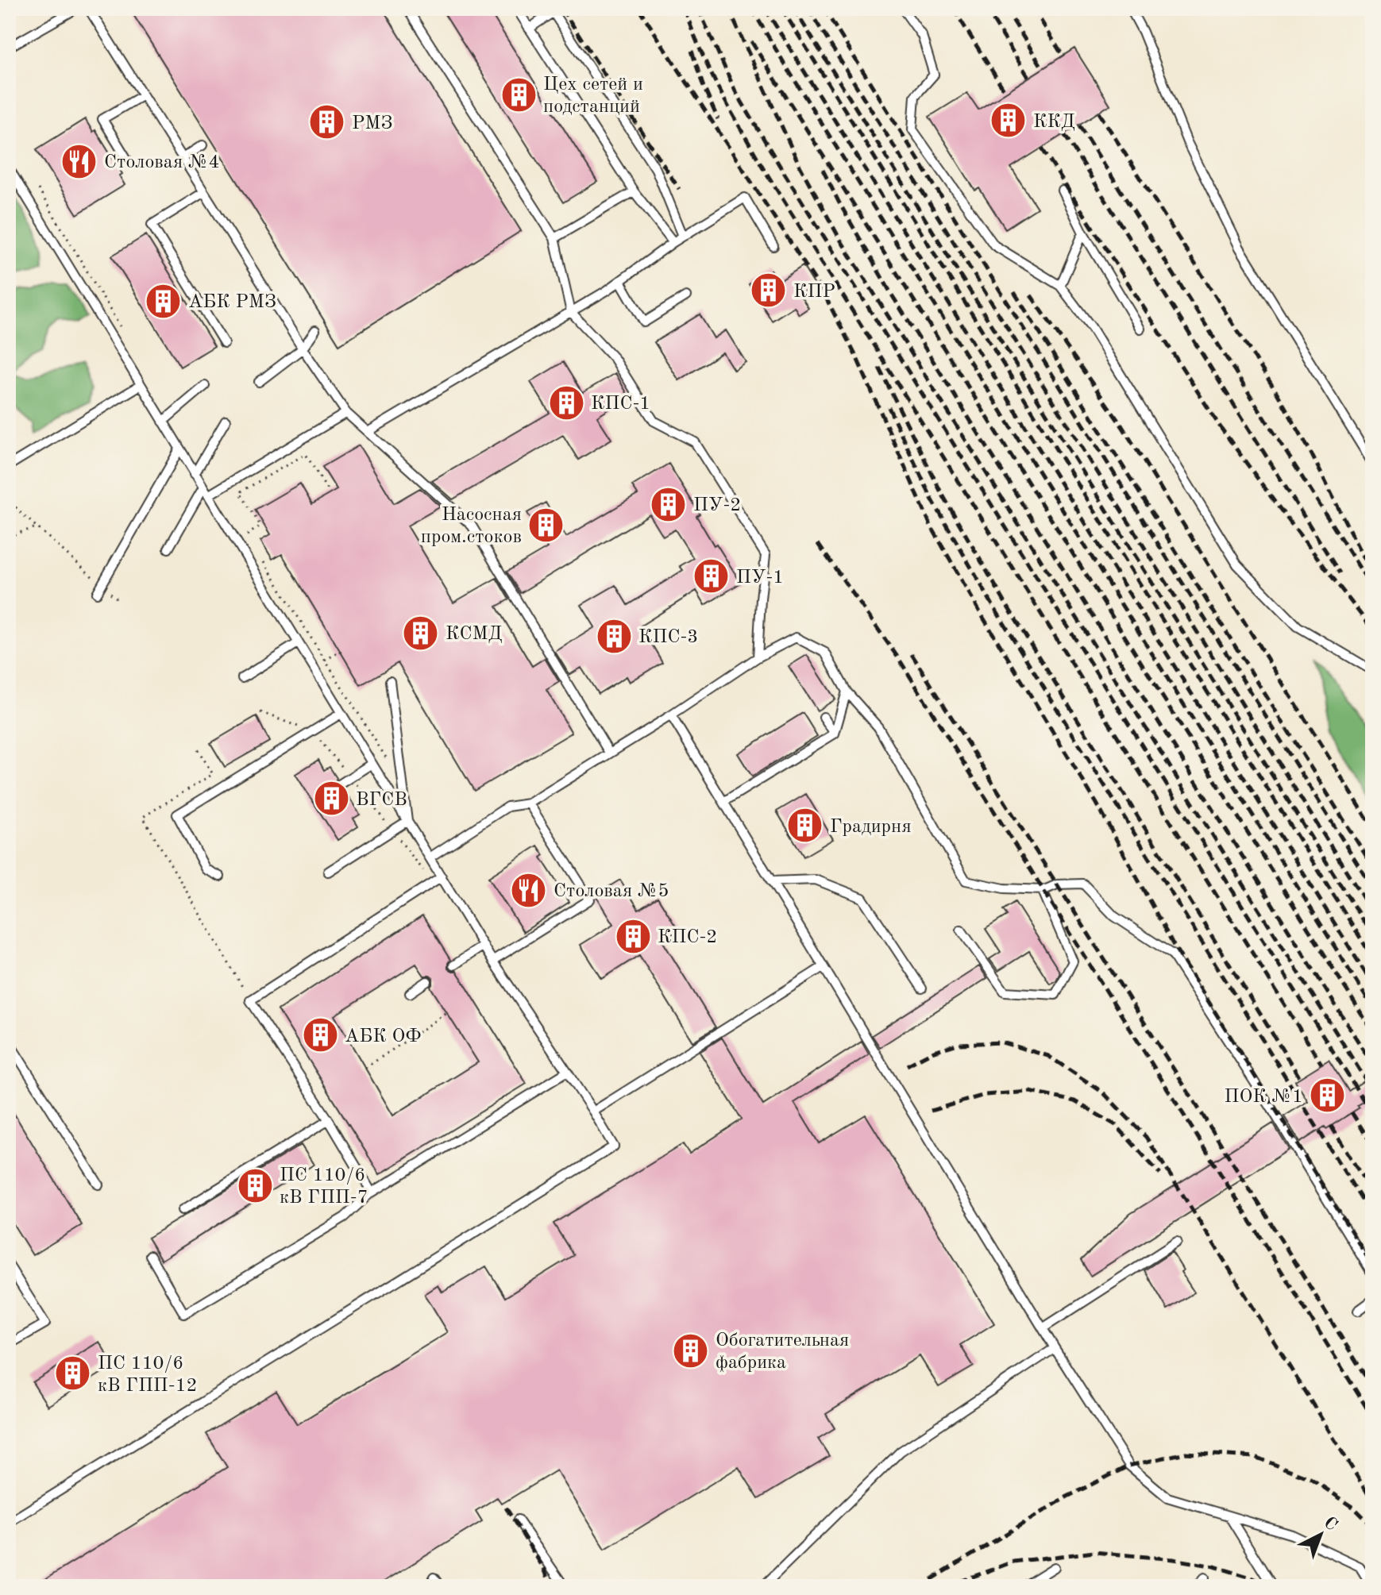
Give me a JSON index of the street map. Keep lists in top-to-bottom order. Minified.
{"places":{"building":["Цех сетей и подстанций","ККД","РМЗ","КПР","АБК РМЗ","КПС-1","ПУ-2","Насосная пром.стоков","ПУ-1","КСМД","КПС-3","ВГСВ","Градирня","КПС-2","АБК ОФ","ПОК №1","ПС 110/6 кВ ГПП-7","Обогатительная фабрика","ПС 110/6 кВ ГПП-12"],"restaurant":["Столовая №4","Столовая №5"]},"north":"top right"}
